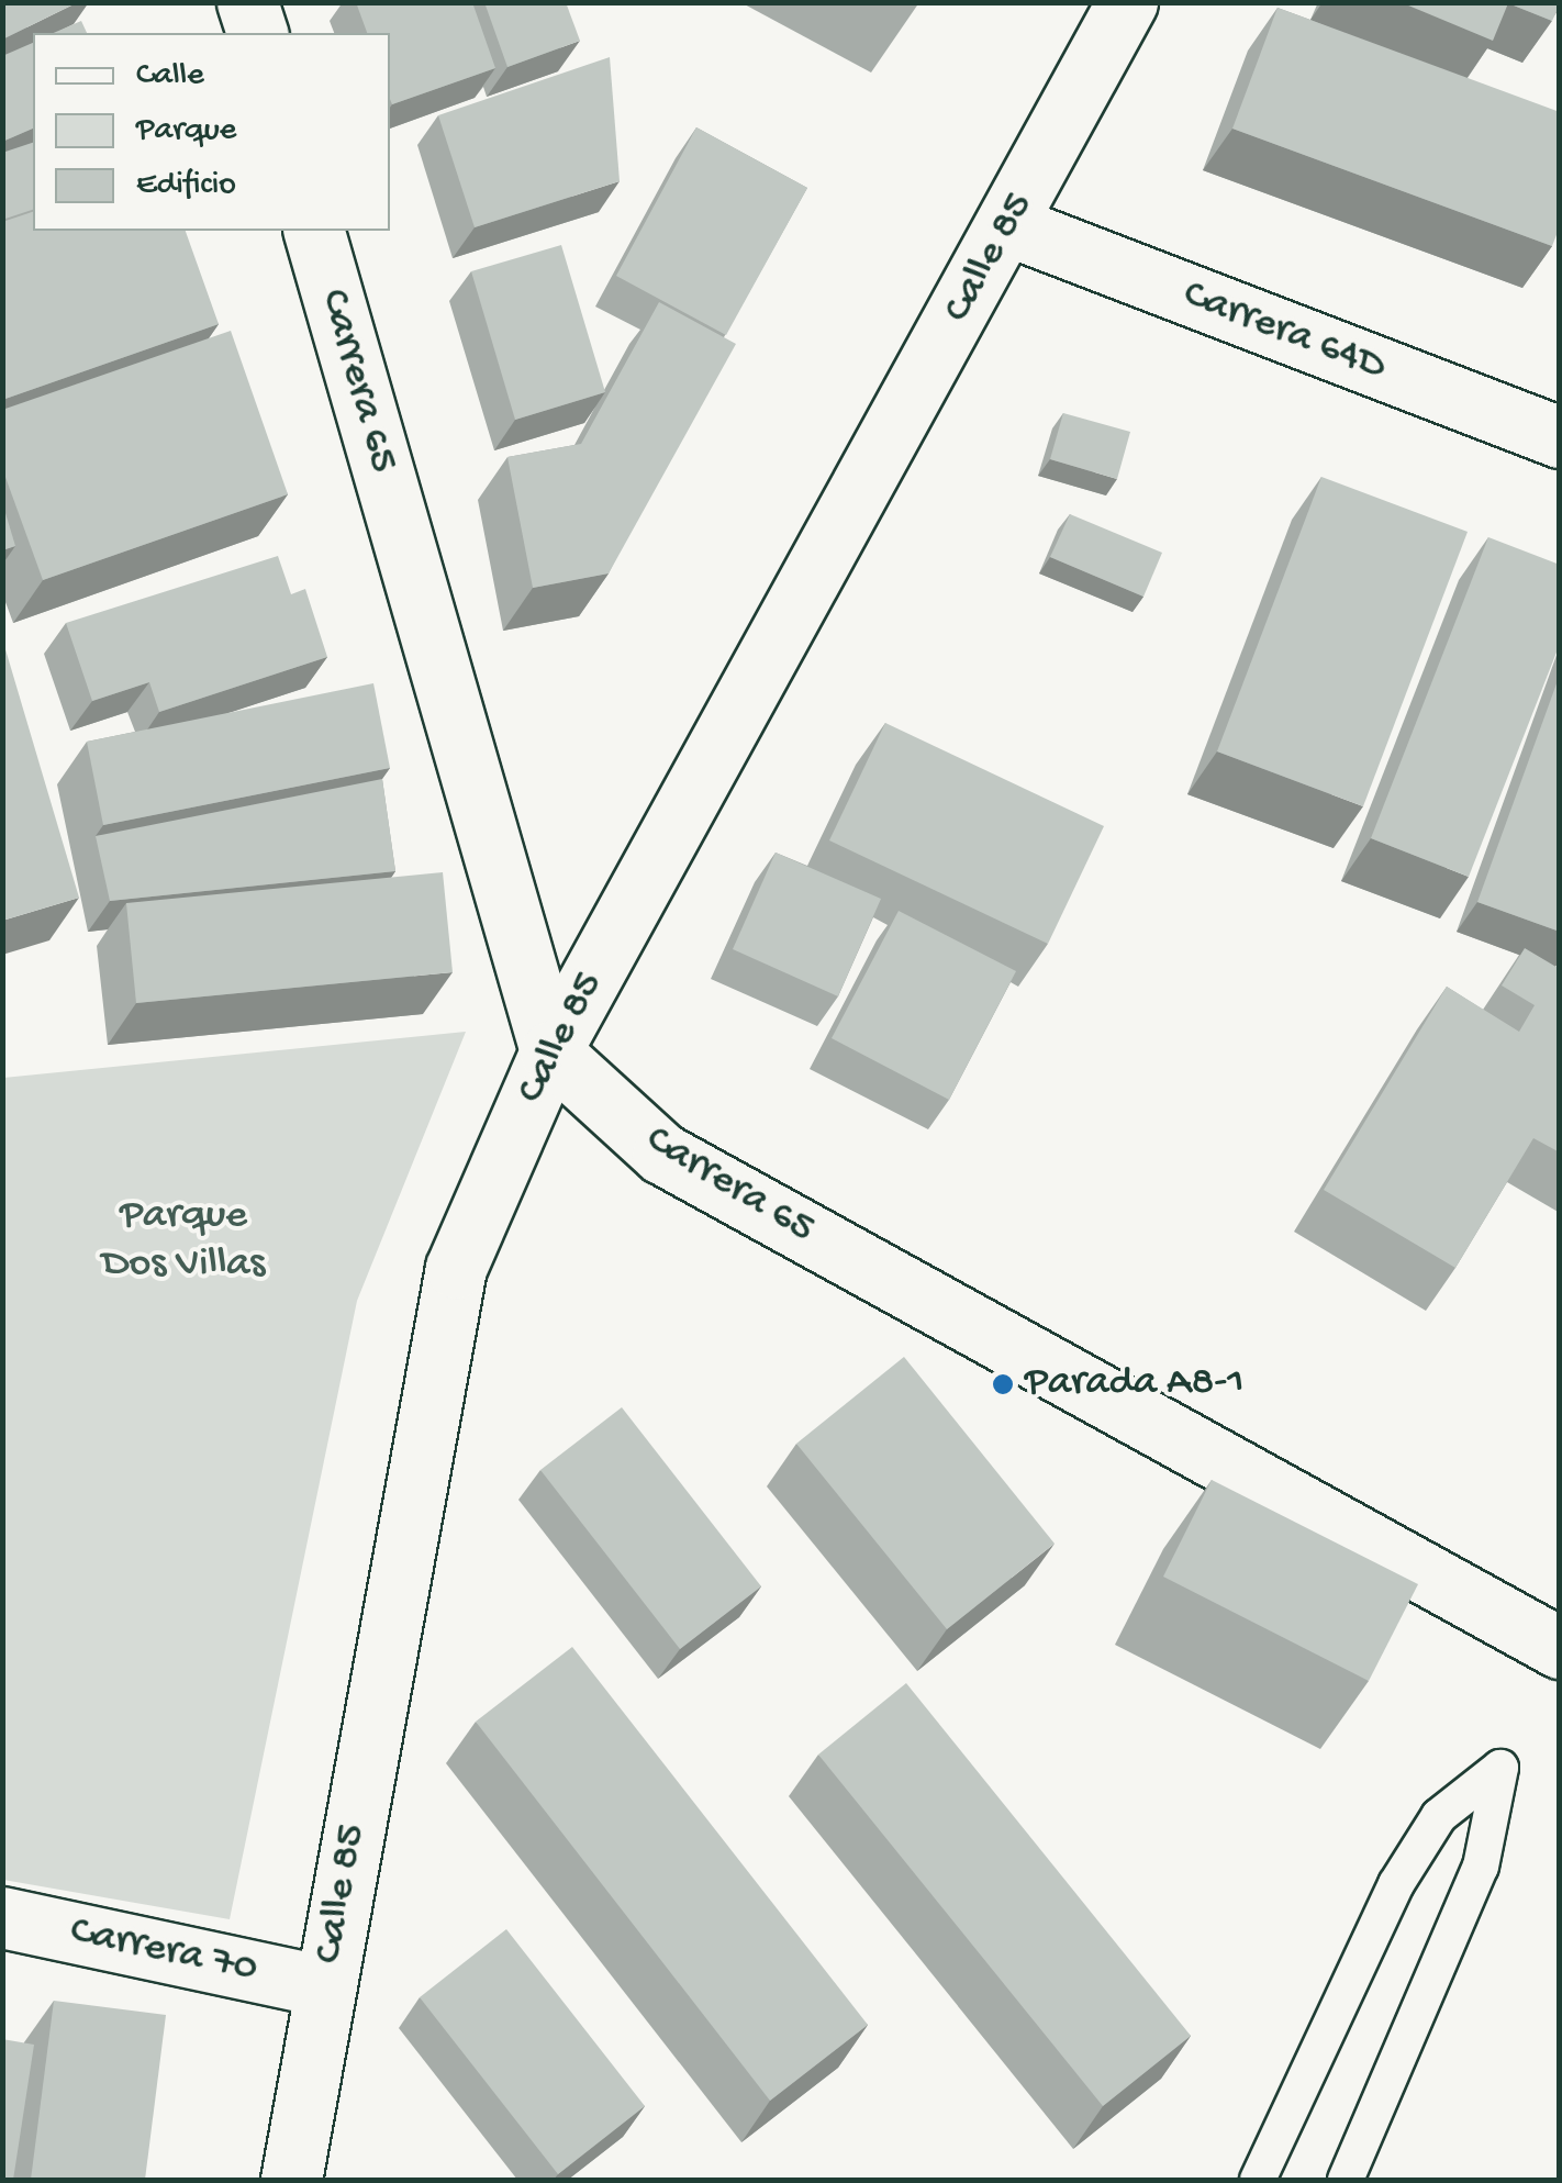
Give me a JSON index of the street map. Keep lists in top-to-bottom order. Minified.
{"streets":{"street":["Calle 85","Carrera 64D","Carrera 65","Carrera 70"]},"crossings":[["Calle 85","Carrera 64D"],["Calle 85","Carrera 65"],["Calle 85","Carrera 70"]],"parks":["Parque Dos Villas"],"places":["Parada A8-1"],"legend":["Calle","Parque","Edificio"]}
